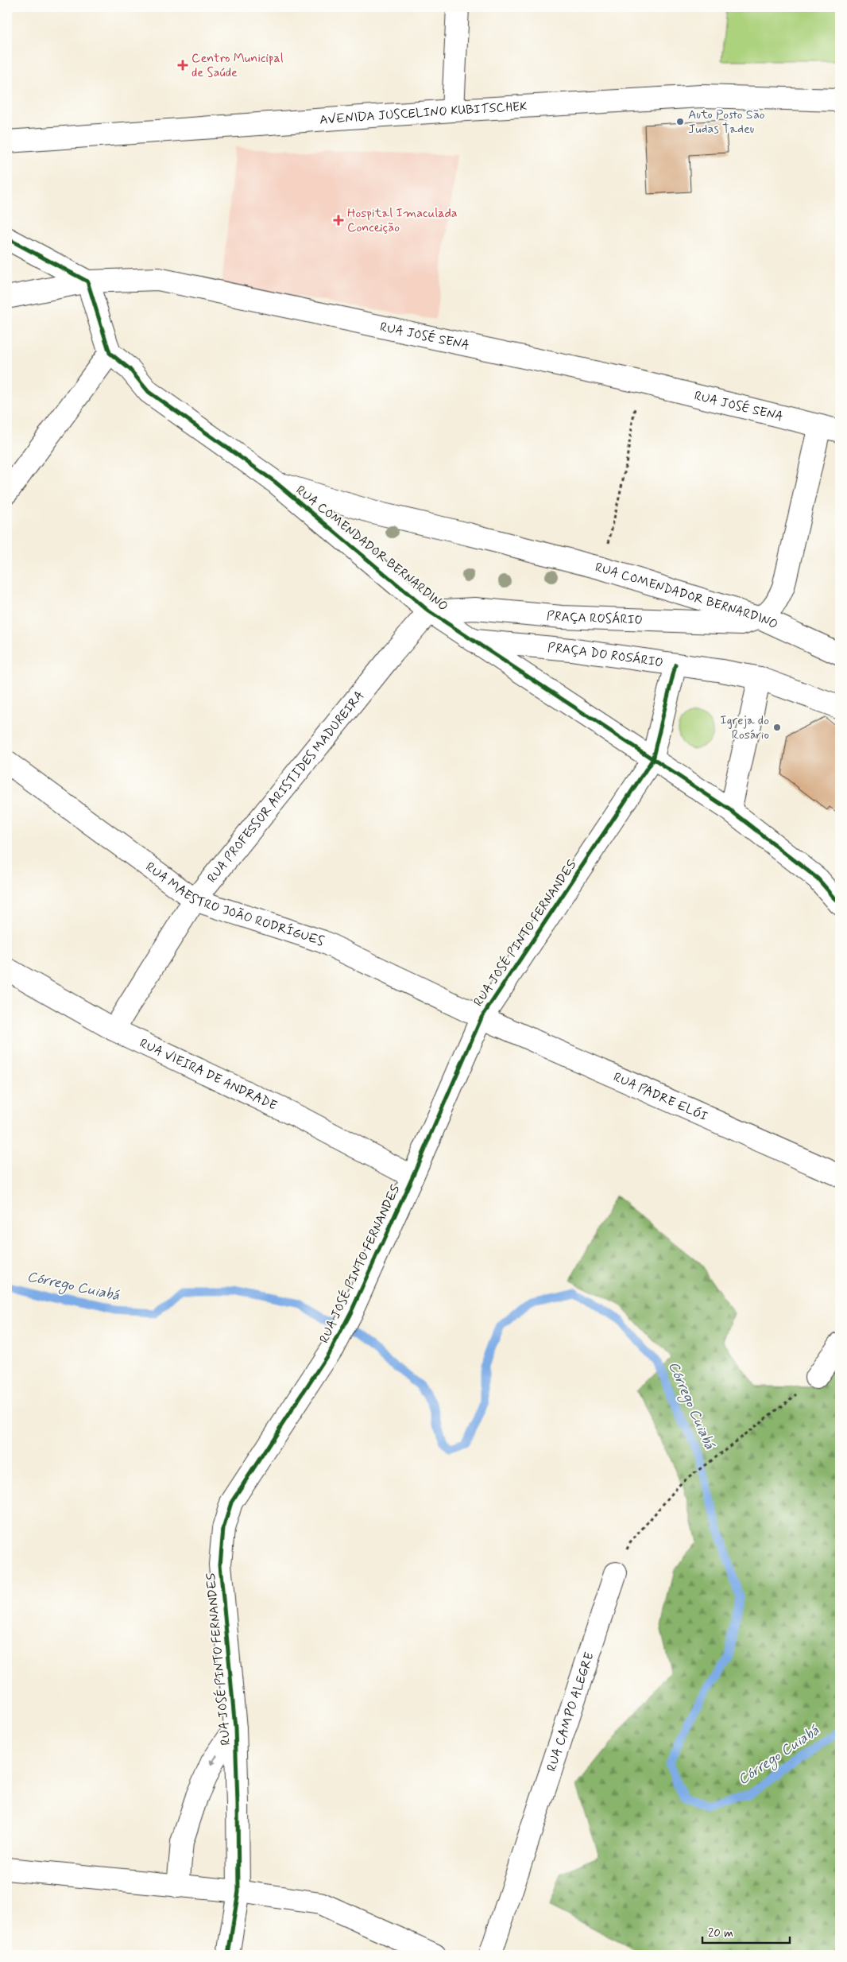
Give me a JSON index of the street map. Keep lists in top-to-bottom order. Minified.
{"streets":{"street":["AVENIDA JUSCELINO KUBITSCHEK","RUA JOSÉ SENA","RUA COMENDADOR BERNARDINO","PRAÇA ROSÁRIO","PRAÇA DO ROSÁRIO","RUA PROFESSOR ARISTIDES MADUREIRA","RUA MAESTRO JOÃO RODRÍGUES","RUA JOSÉ PINTO FERNANDES","RUA VIEIRA DE ANDRADE","RUA PADRE ELÓI","RUA CAMPO ALEGRE"]},"crossings":[["RUA COMENDADOR BERNARDINO","PRAÇA ROSÁRIO"],["RUA COMENDADOR BERNARDINO","PRAÇA DO ROSÁRIO"],["RUA COMENDADOR BERNARDINO","RUA PROFESSOR ARISTIDES MADUREIRA"],["RUA COMENDADOR BERNARDINO","RUA JOSÉ PINTO FERNANDES"],["PRAÇA ROSÁRIO","RUA PROFESSOR ARISTIDES MADUREIRA"],["RUA PROFESSOR ARISTIDES MADUREIRA","RUA MAESTRO JOÃO RODRÍGUES"],["RUA PROFESSOR ARISTIDES MADUREIRA","RUA VIEIRA DE ANDRADE"],["RUA MAESTRO JOÃO RODRÍGUES","RUA JOSÉ PINTO FERNANDES"],["RUA MAESTRO JOÃO RODRÍGUES","RUA PADRE ELÓI"],["RUA JOSÉ PINTO FERNANDES","RUA VIEIRA DE ANDRADE"],["RUA JOSÉ PINTO FERNANDES","RUA PADRE ELÓI"]],"water":["Córrego Cuiabá"],"places":{"health":["Centro Municipal de Saúde","Hospital Imaculada Conceição"],"other":["Auto Posto São Judas Tadeu","Igreja do Rosário"]},"scale_bar":"20 m"}
